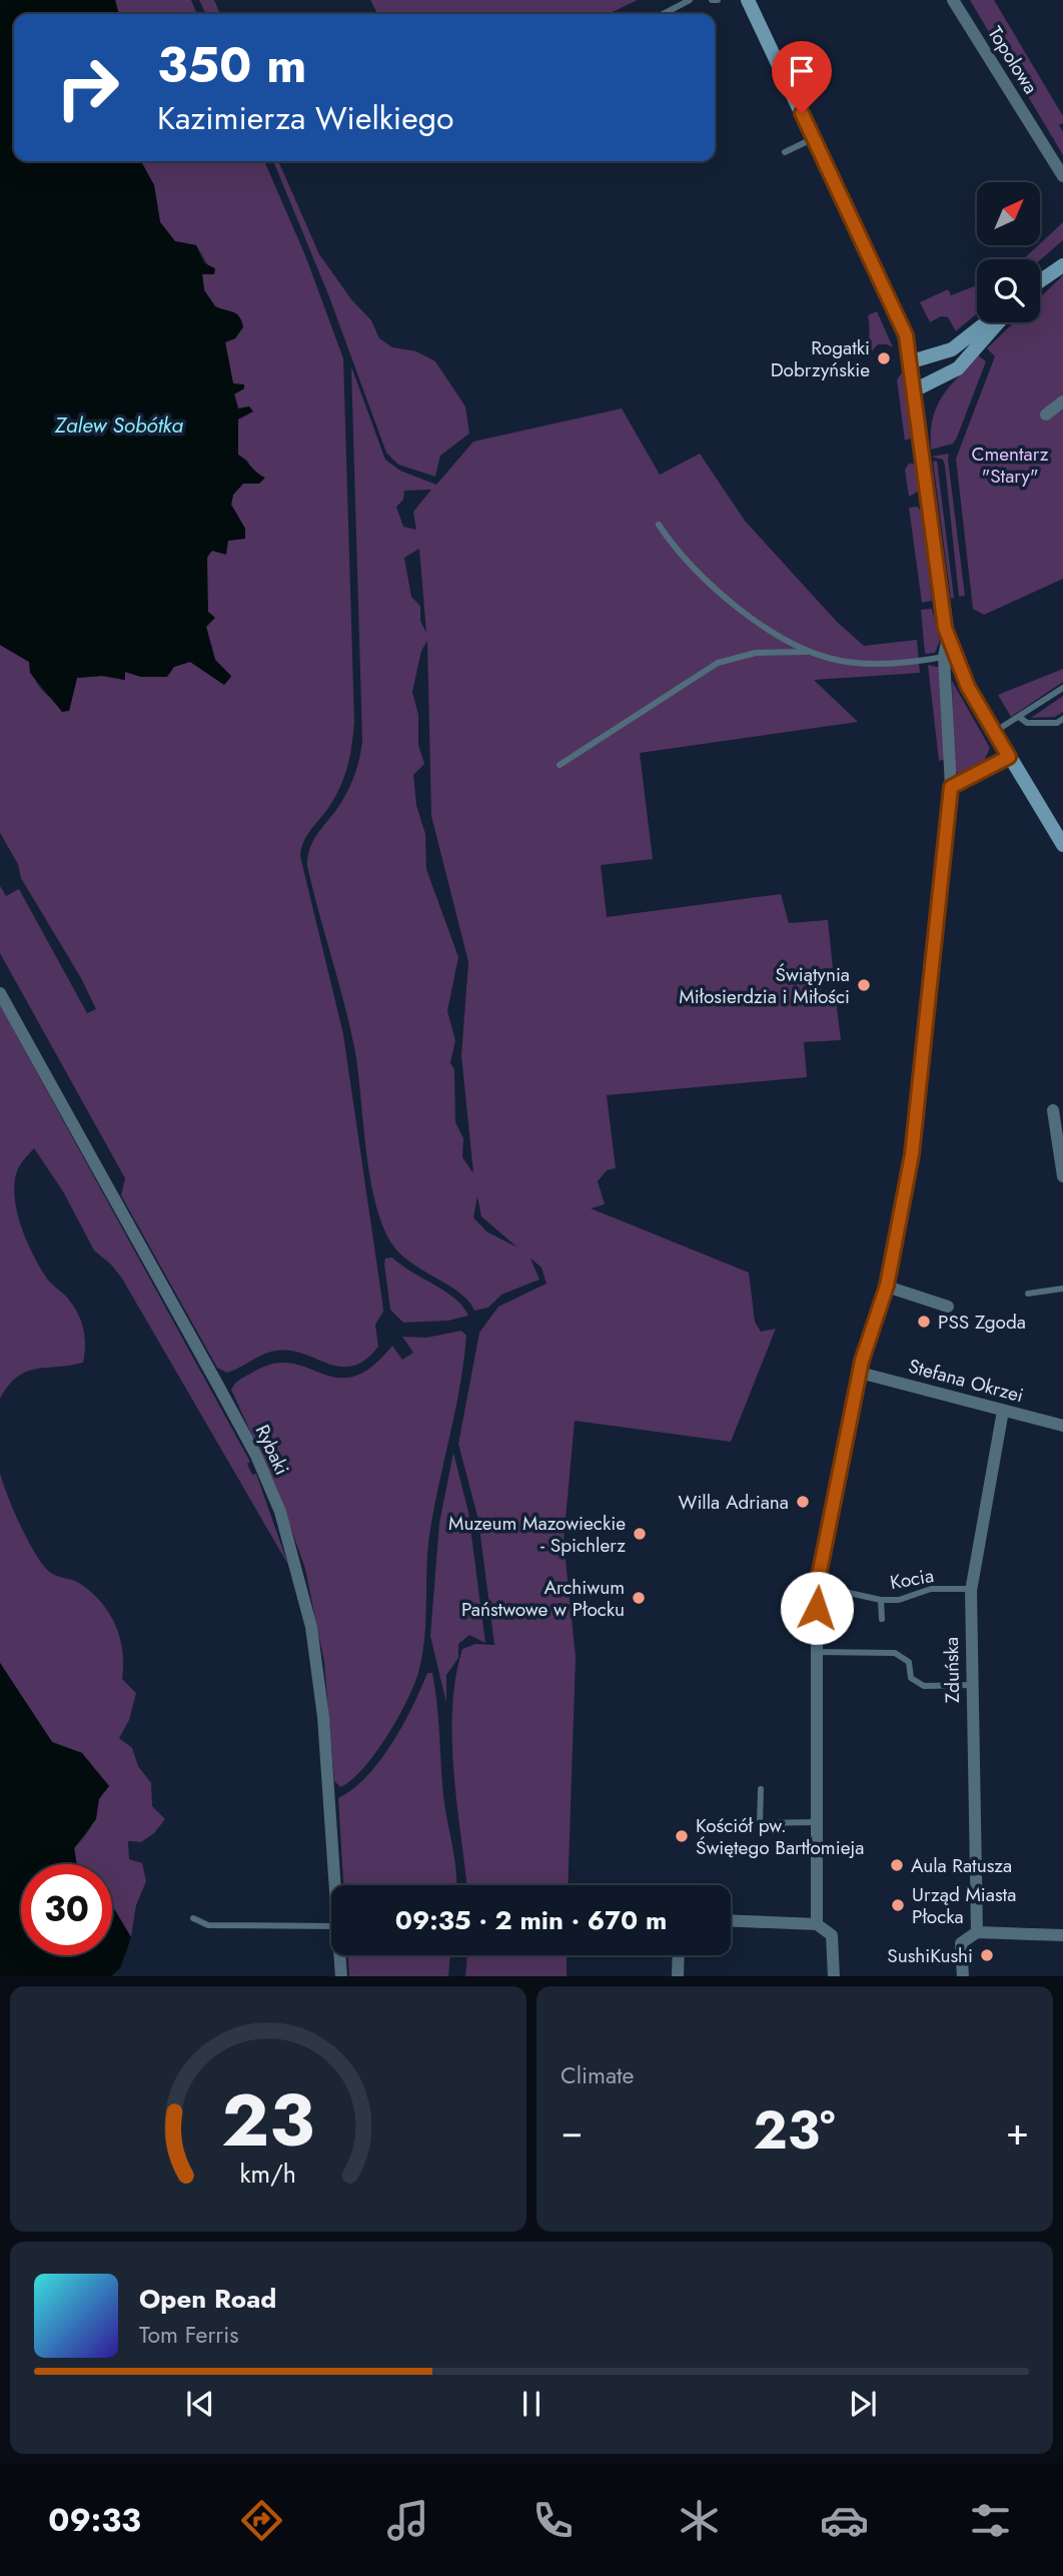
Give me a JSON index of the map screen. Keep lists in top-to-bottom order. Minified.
{"streets":{"street":["Topolowa","Stefana Okrzei","Rybaki","Zduńska"],"lane":["Kocia"]},"crossings":[["Stefana Okrzei","Zduńska"],["Kocia","Zduńska"]],"water":["Zalew Sobótka"],"parks":["Cmentarz \"Stary\""],"places":["Rogatki Dobrzyńskie","Świątynia Miłosierdzia i Miłości","PSS Zgoda","Willa Adriana","Muzeum Mazowieckie - Spichlerz","Archiwum Państwowe w Płocku","Kościół pw. Świętego Bartłomieja","Aula Ratusza","Urząd Miasta Płocka","SushiKushi"],"north":"top right","page":{"turn":["350 m","Kazimierza Wielkiego"],"limit":"30","trip":"09:35 · 2 min · 670 m","tile":"Climate","heat":["−","23°","+"],"song":["Open Road","Tom Ferris"],"tabs":"09:33","gauge":["23","km/h"]}}
